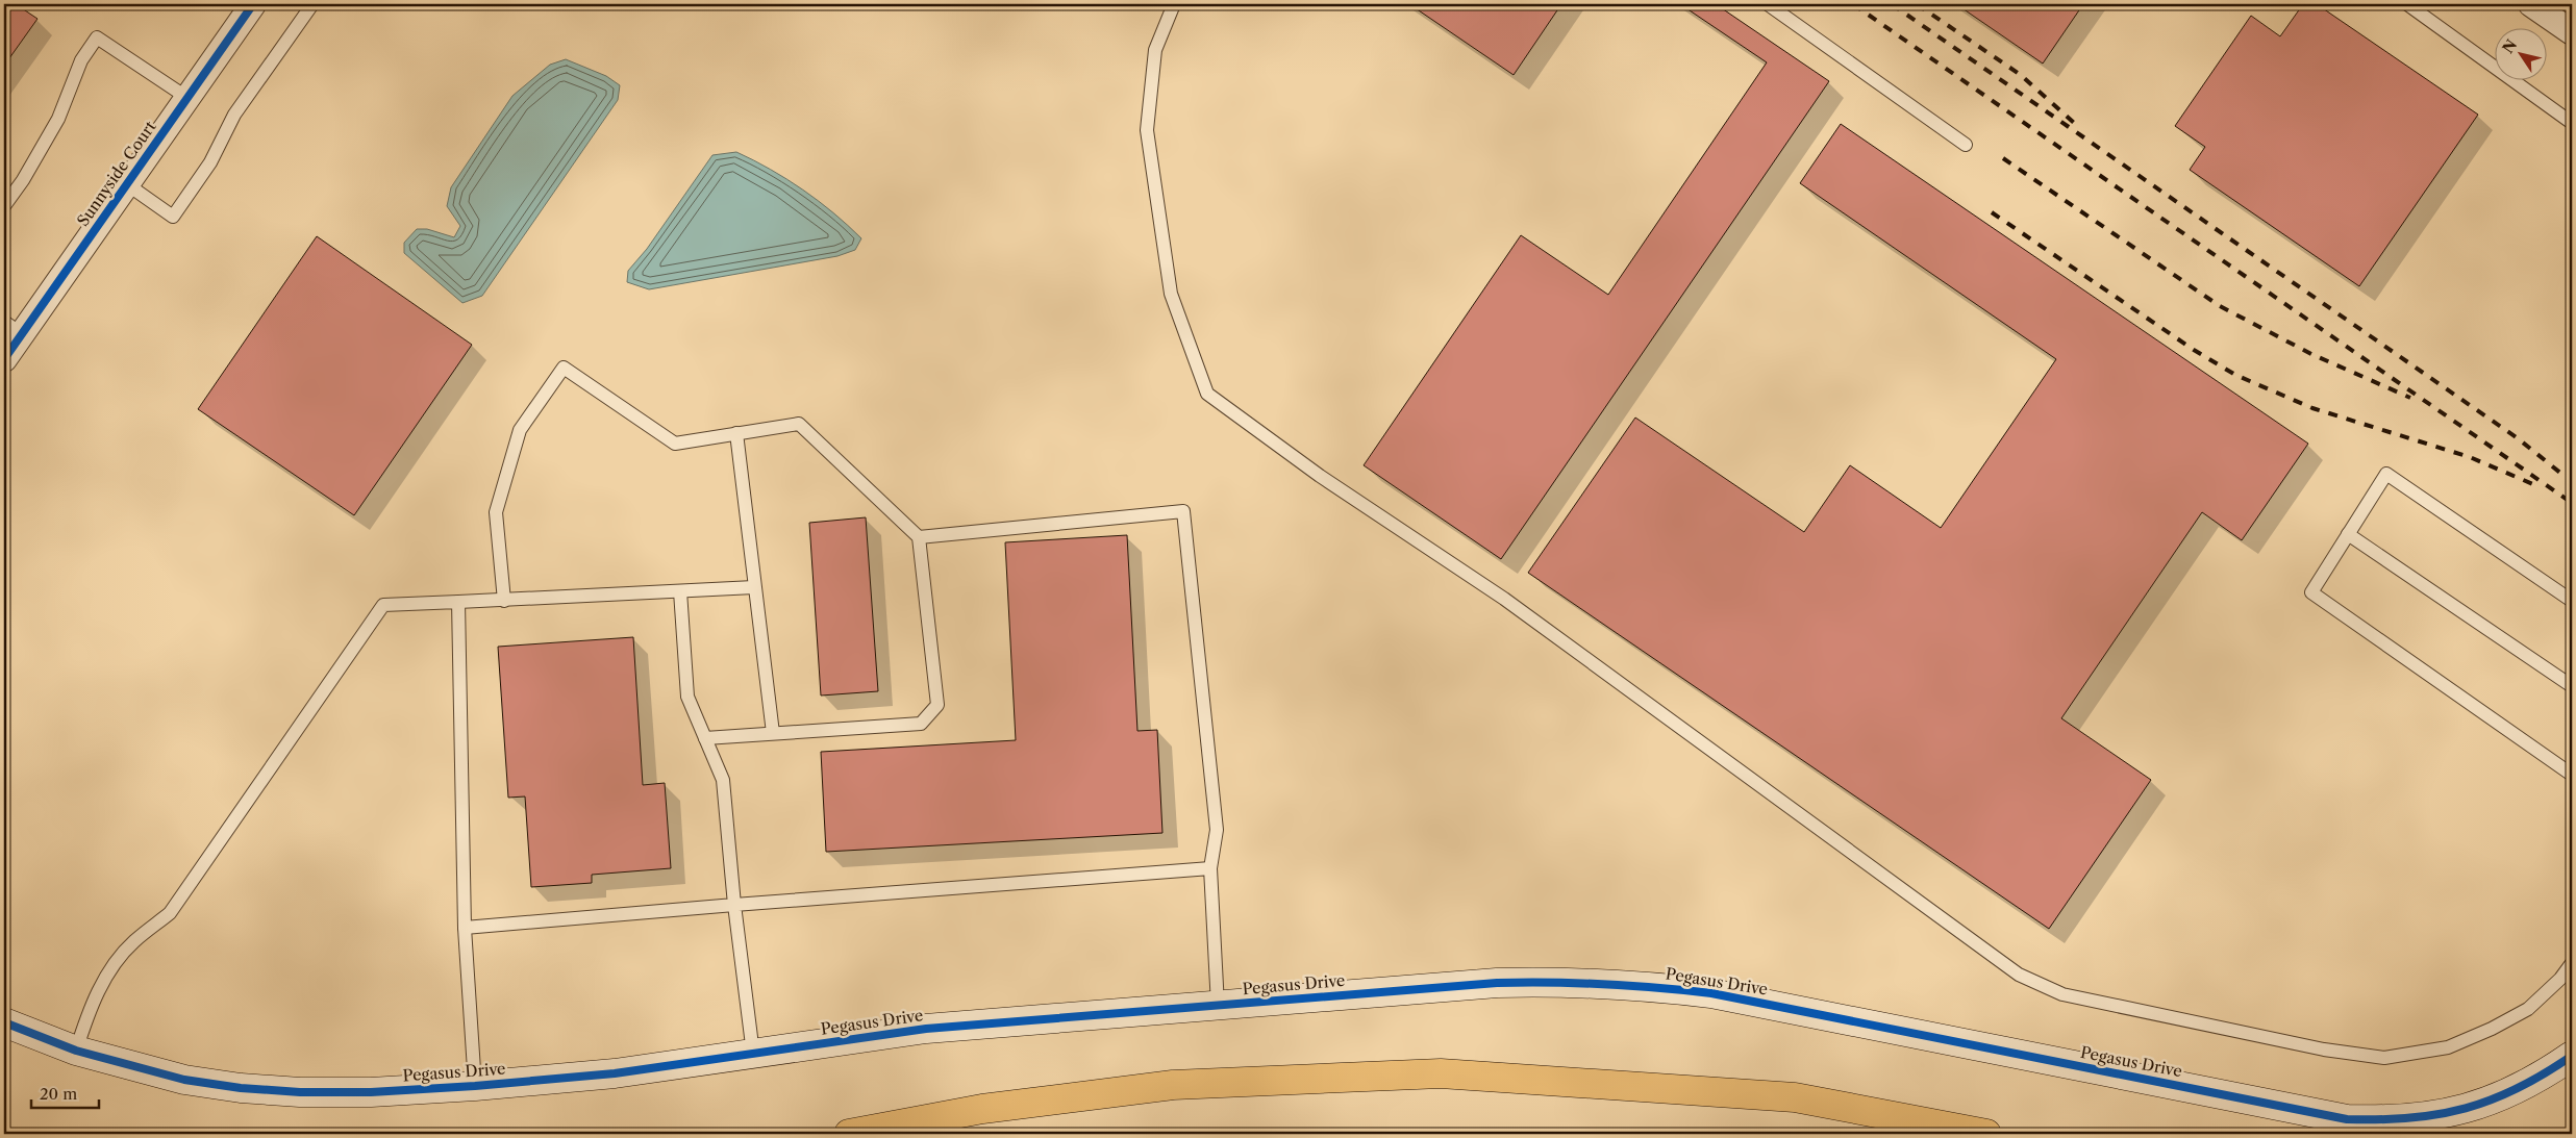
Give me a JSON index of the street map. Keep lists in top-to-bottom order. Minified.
{"streets":{"street":["Sunnyside Court","Pegasus Drive"]},"scale_bar":"20 m","north":"top left"}
